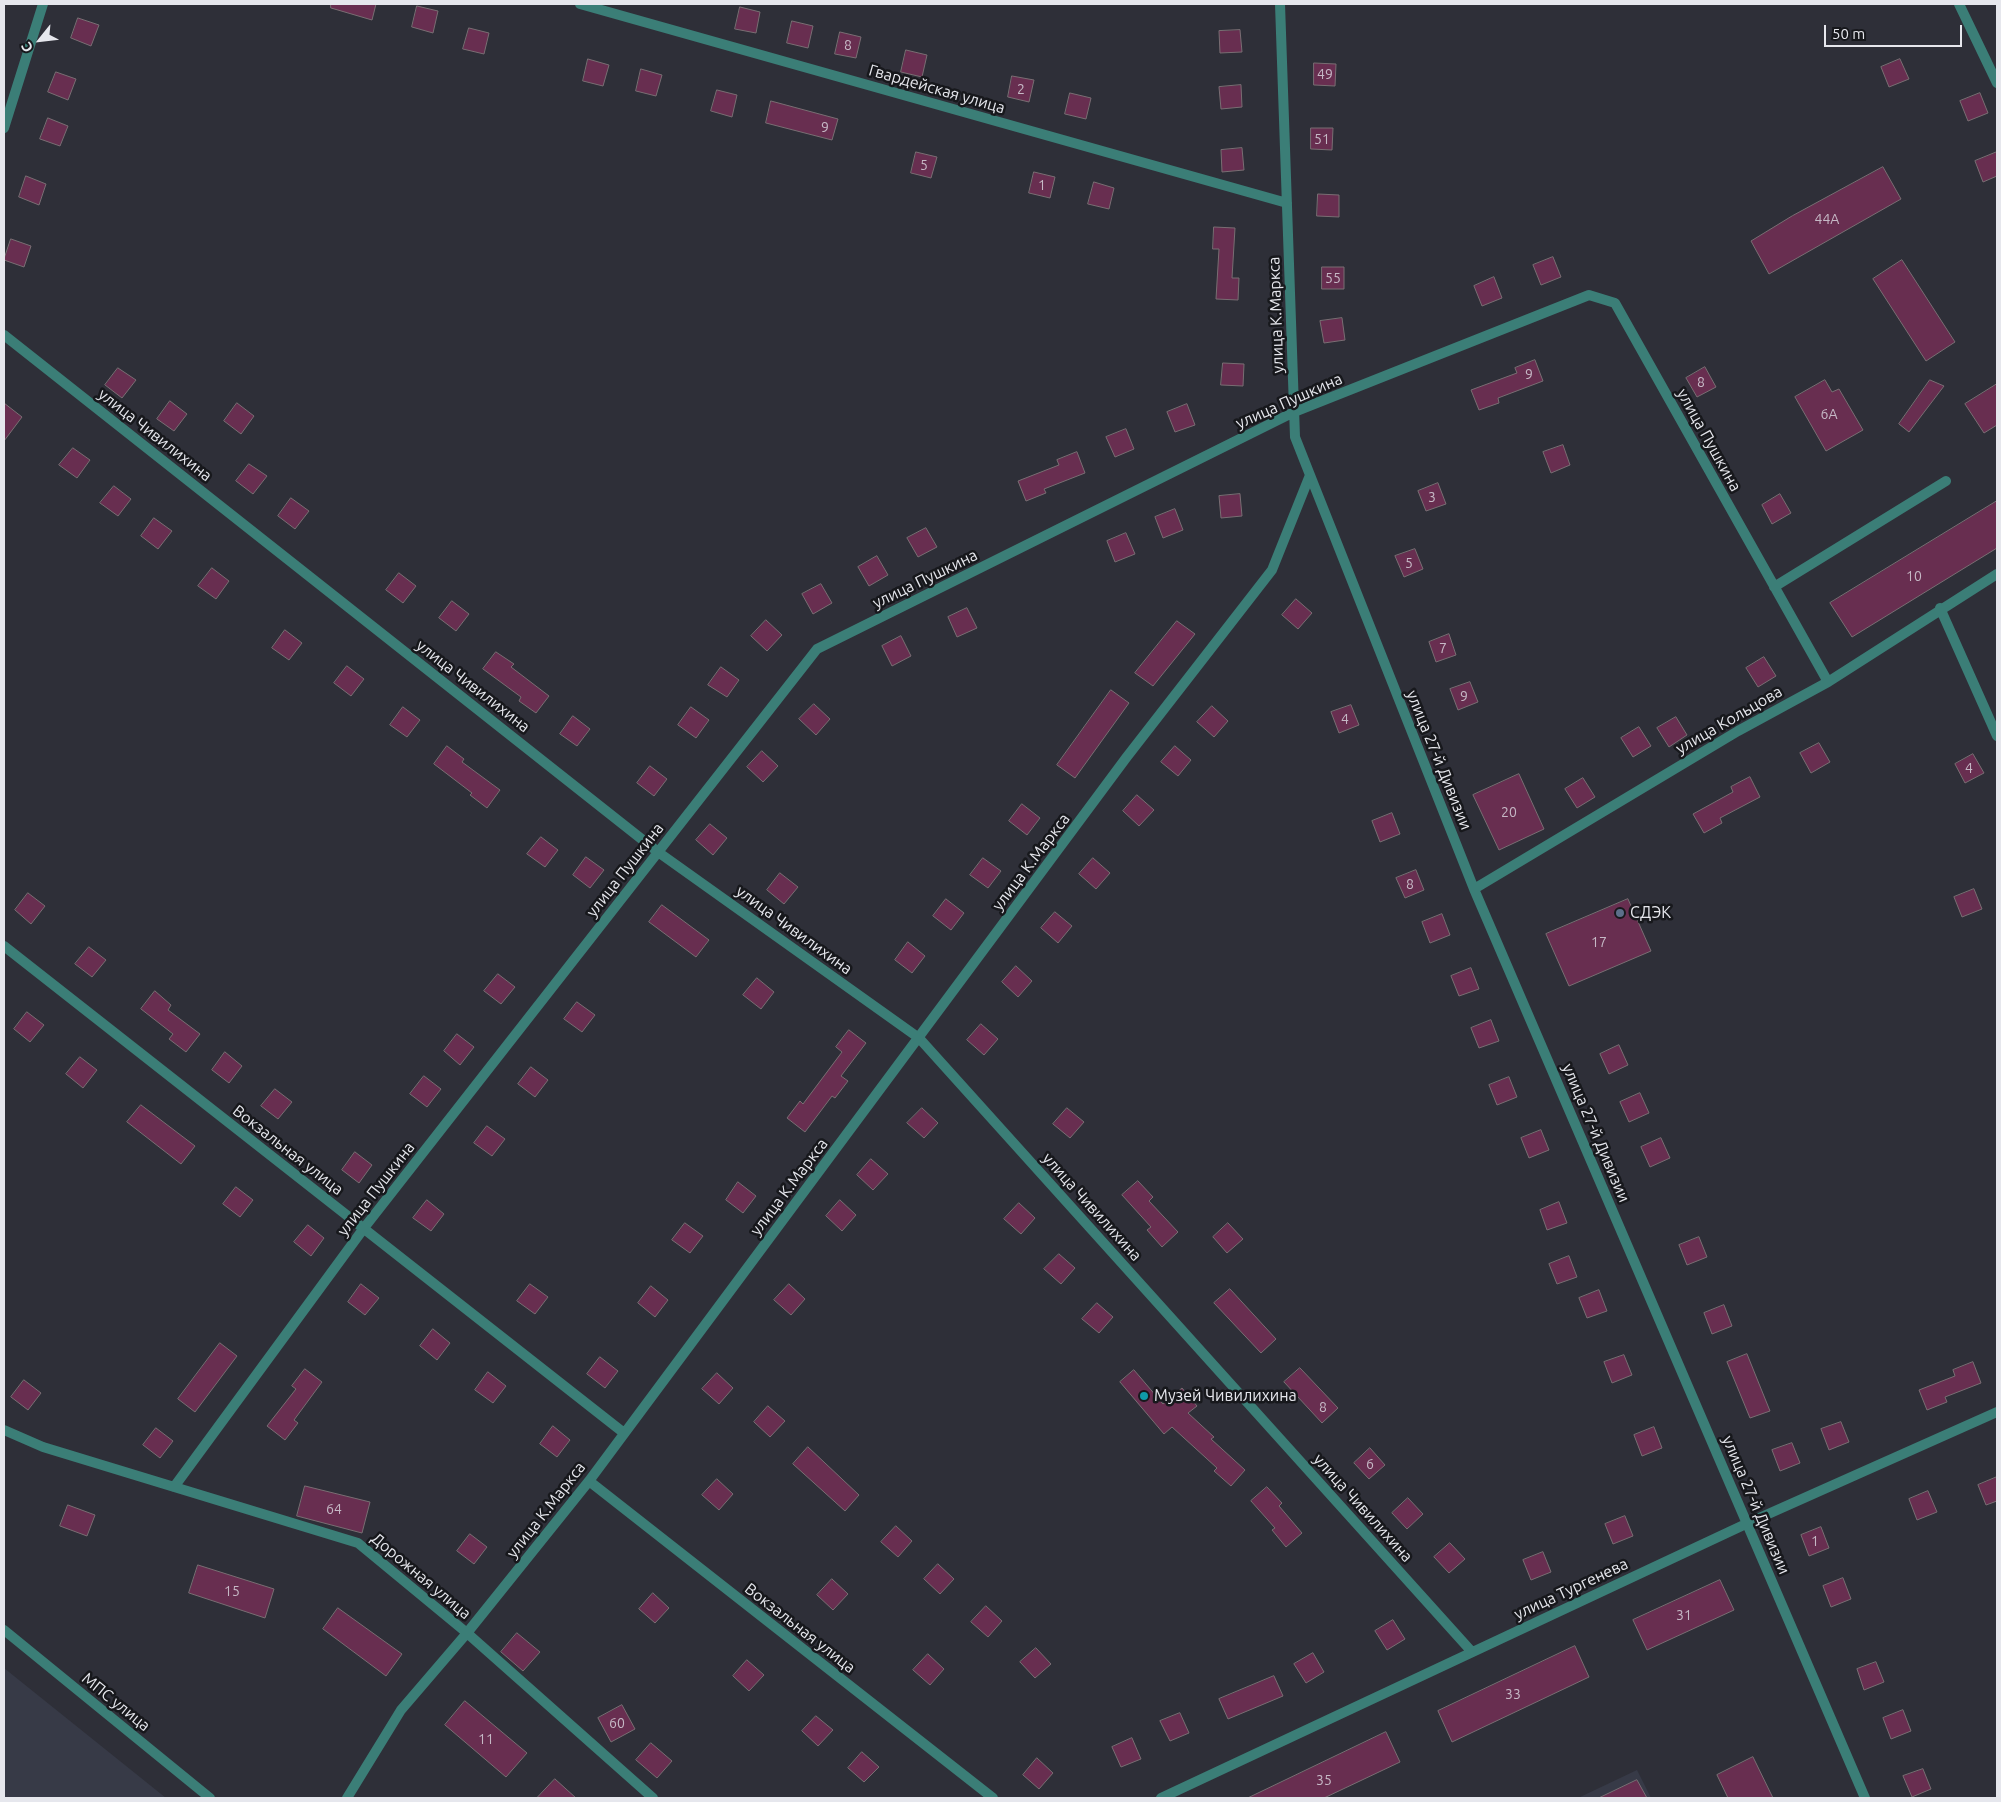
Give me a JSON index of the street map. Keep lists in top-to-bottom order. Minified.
{"streets":{"street":["Гвардейская улица","улица К.Маркса","улица Пушкина","улица Чивилихина","улица Кольцова","улица 27-й Дивизии","Вокзальная улица","Дорожная улица","улица Тургенева","МПС улица"]},"crossings":[["Гвардейская улица","улица К.Маркса"],["улица К.Маркса","улица Пушкина"],["улица К.Маркса","улица Чивилихина"],["улица К.Маркса","улица 27-й Дивизии"],["улица К.Маркса","Вокзальная улица"],["улица К.Маркса","Дорожная улица"],["улица Пушкина","улица Чивилихина"],["улица Пушкина","улица Кольцова"],["улица Пушкина","Вокзальная улица"],["улица Пушкина","Дорожная улица"],["улица Чивилихина","улица Тургенева"],["улица Кольцова","улица 27-й Дивизии"],["улица 27-й Дивизии","улица Тургенева"]],"places":["СДЭК","Музей Чивилихина"],"house_numbers":["8","49","2","9","51","5","1","44А","55","9","8","6А","3","5","10","7","9","4","4","20","8","17","8","6","64","1","15","31","33","60","11","35"],"scale_bar":"50 m","north":"bottom left"}
